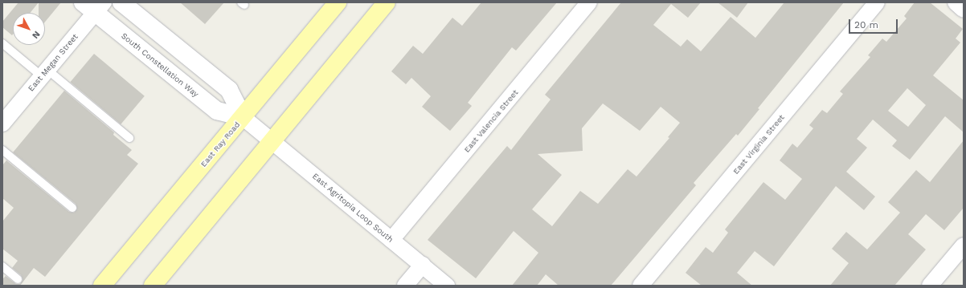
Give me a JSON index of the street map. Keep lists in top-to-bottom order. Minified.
{"streets":{"main road":["East Ray Road"],"street":["East Megan Street","South Constellation Way","East Valencia Street","East Virginia Street","East Agritopia Loop South"]},"crossings":[["East Megan Street","South Constellation Way"],["South Constellation Way","East Ray Road"],["South Constellation Way","East Agritopia Loop South"],["East Valencia Street","East Agritopia Loop South"]],"scale_bar":"20 m","north":"bottom right"}
